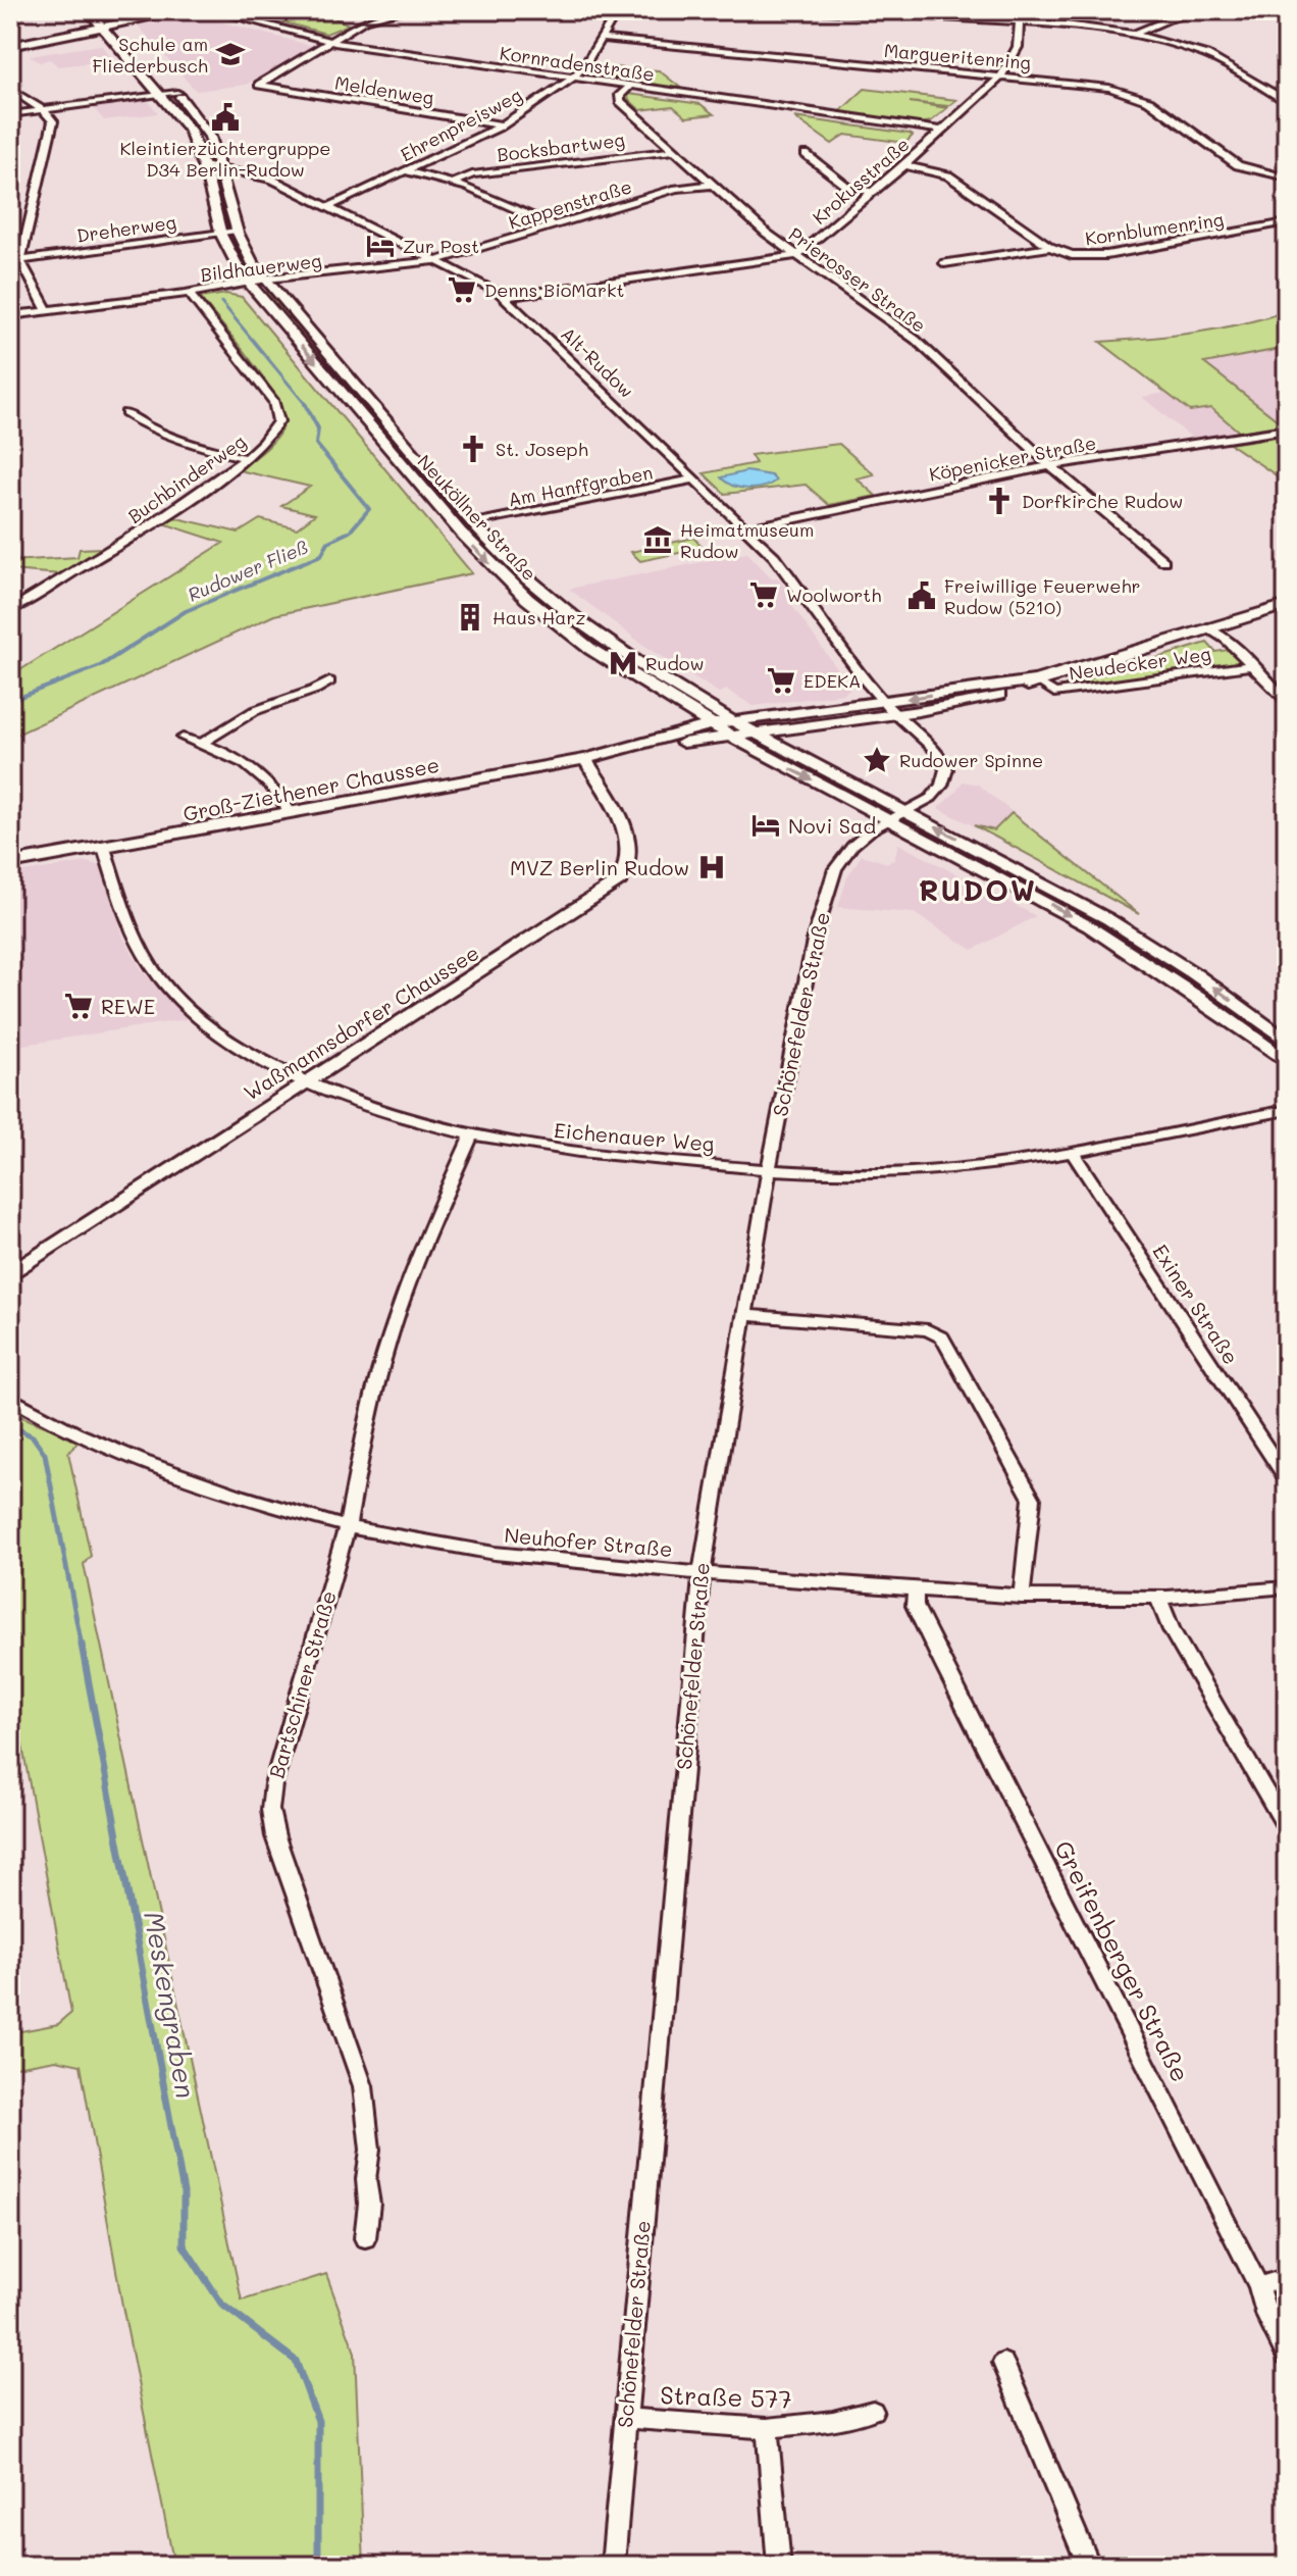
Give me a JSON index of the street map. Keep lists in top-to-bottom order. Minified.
{"streets":{"main road":["Neuköllner Straße","Neudecker Weg","Groß-Ziethener Chaussee","Waßmannsdorfer Chaussee"],"street":["Margueritenring","Kornradenstraße","Meldenweg","Ehrenpreisweg","Bocksbartweg","Krokusstraße","Kappenstraße","Dreherweg","Kornblumenring","Bildhauerweg","Prierosser Straße","Alt-Rudow","Köpenicker Straße","Buchbinderweg","Am Hanffgraben","Schönefelder Straße","Eichenauer Weg","Exiner Straße","Neuhofer Straße","Bartschiner Straße","Greifenberger Straße","Straße 577"]},"crossings":[["Margueritenring","Ehrenpreisweg"],["Margueritenring","Krokusstraße"],["Kornradenstraße","Meldenweg"],["Kornradenstraße","Ehrenpreisweg"],["Kornradenstraße","Krokusstraße"],["Kornradenstraße","Prierosser Straße"],["Meldenweg","Ehrenpreisweg"],["Ehrenpreisweg","Alt-Rudow"],["Bocksbartweg","Prierosser Straße"],["Krokusstraße","Kornblumenring"],["Krokusstraße","Prierosser Straße"],["Kappenstraße","Bildhauerweg"],["Kappenstraße","Prierosser Straße"],["Kappenstraße","Alt-Rudow"],["Dreherweg","Neuköllner Straße"],["Bildhauerweg","Alt-Rudow"],["Bildhauerweg","Buchbinderweg"],["Bildhauerweg","Neuköllner Straße"],["Prierosser Straße","Köpenicker Straße"],["Alt-Rudow","Köpenicker Straße"],["Alt-Rudow","Am Hanffgraben"],["Alt-Rudow","Neuköllner Straße"],["Alt-Rudow","Neudecker Weg"],["Alt-Rudow","Groß-Ziethener Chaussee"],["Alt-Rudow","Schönefelder Straße"],["Am Hanffgraben","Neuköllner Straße"],["Neuköllner Straße","Groß-Ziethener Chaussee"],["Neuköllner Straße","Schönefelder Straße"],["Neudecker Weg","Groß-Ziethener Chaussee"],["Neudecker Weg","Schönefelder Straße"],["Groß-Ziethener Chaussee","Schönefelder Straße"],["Groß-Ziethener Chaussee","Waßmannsdorfer Chaussee"],["Groß-Ziethener Chaussee","Eichenauer Weg"],["Schönefelder Straße","Eichenauer Weg"],["Schönefelder Straße","Neuhofer Straße"],["Schönefelder Straße","Straße 577"],["Waßmannsdorfer Chaussee","Eichenauer Weg"],["Eichenauer Weg","Exiner Straße"],["Eichenauer Weg","Bartschiner Straße"],["Neuhofer Straße","Bartschiner Straße"],["Neuhofer Straße","Greifenberger Straße"]],"districts":["RUDOW"],"water":["Rudower Fließ","Meskengraben"],"places":{"school or university":["Schule am Fliederbusch"],"public building":["Kleintierzüchtergruppe D34 Berlin-Rudow","Freiwillige Feuerwehr Rudow (5210)"],"hotel":["Zur Post","Novi Sad"],"supermarket":["Denns BioMarkt","Woolworth","EDEKA","REWE"],"church":["St. Joseph","Dorfkirche Rudow"],"museum":["Heimatmuseum Rudow"],"building":["Haus Harz"],"metro station":["Rudow"],"place":["Rudower Spinne"],"hospital":["MVZ Berlin Rudow"]}}
